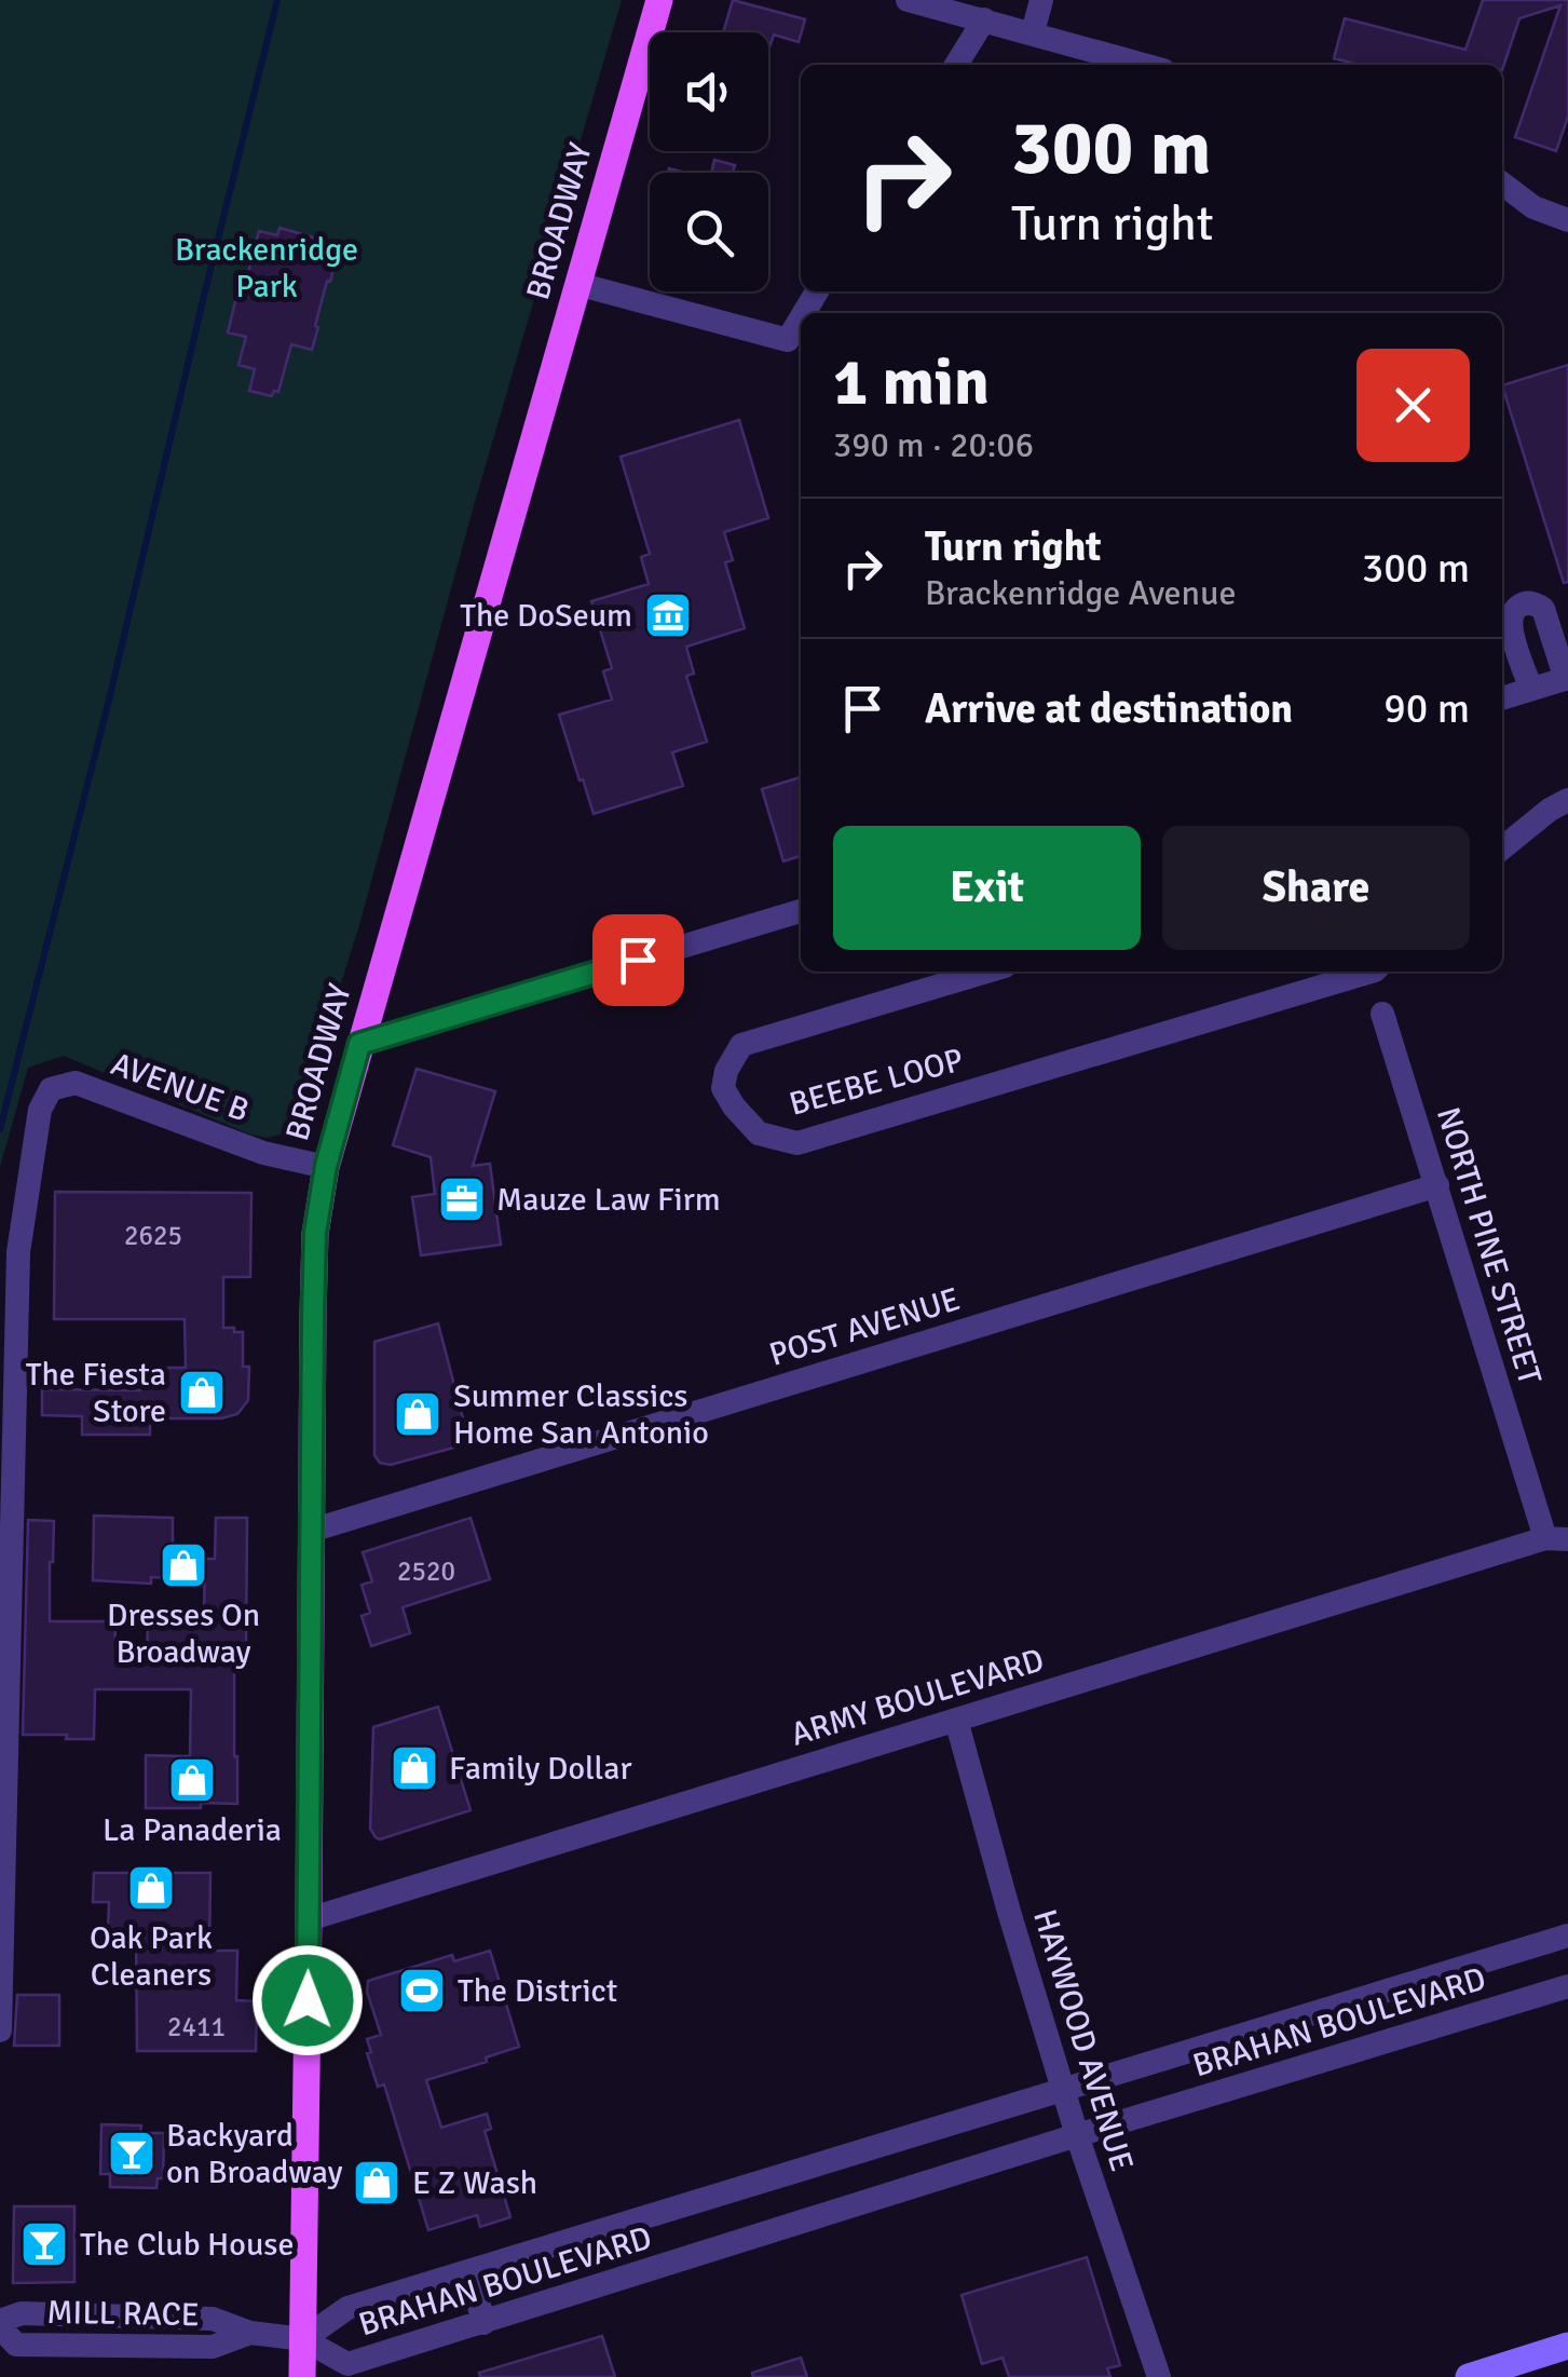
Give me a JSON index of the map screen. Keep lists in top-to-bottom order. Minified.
{"streets":{"main road":["BROADWAY"],"street":["BEEBE LOOP","AVENUE B","NORTH PINE STREET","POST AVENUE","ARMY BOULEVARD","BRAHAN BOULEVARD","HAYWOOD AVENUE","MILL RACE"]},"crossings":[["BROADWAY","AVENUE B"],["BROADWAY","POST AVENUE"],["BROADWAY","ARMY BOULEVARD"],["BROADWAY","BRAHAN BOULEVARD"],["BROADWAY","MILL RACE"],["NORTH PINE STREET","POST AVENUE"],["NORTH PINE STREET","ARMY BOULEVARD"],["ARMY BOULEVARD","HAYWOOD AVENUE"],["BRAHAN BOULEVARD","HAYWOOD AVENUE"],["BRAHAN BOULEVARD","MILL RACE"]],"parks":["Brackenridge Park"],"places":{"museum":["The DoSeum"],"office":["Mauze Law Firm"],"shop":["The Fiesta Store","Summer Classics Home San Antonio","Dresses On Broadway","Family Dollar","La Panaderia","Oak Park Cleaners","E Z Wash"],"sports":["The District"],"bar":["Backyard on Broadway","The Club House"]},"house_numbers":["2625","2520","2411"],"page":{"turn":["300 m","Turn right"],"heading":["1 min","390 m · 20:06"],"list":[{"name":"Turn right","note":"Brackenridge Avenue","value":"300 m"},{"name":"Arrive at destination","value":"90 m"}],"buttons":["Exit","Share"]}}
